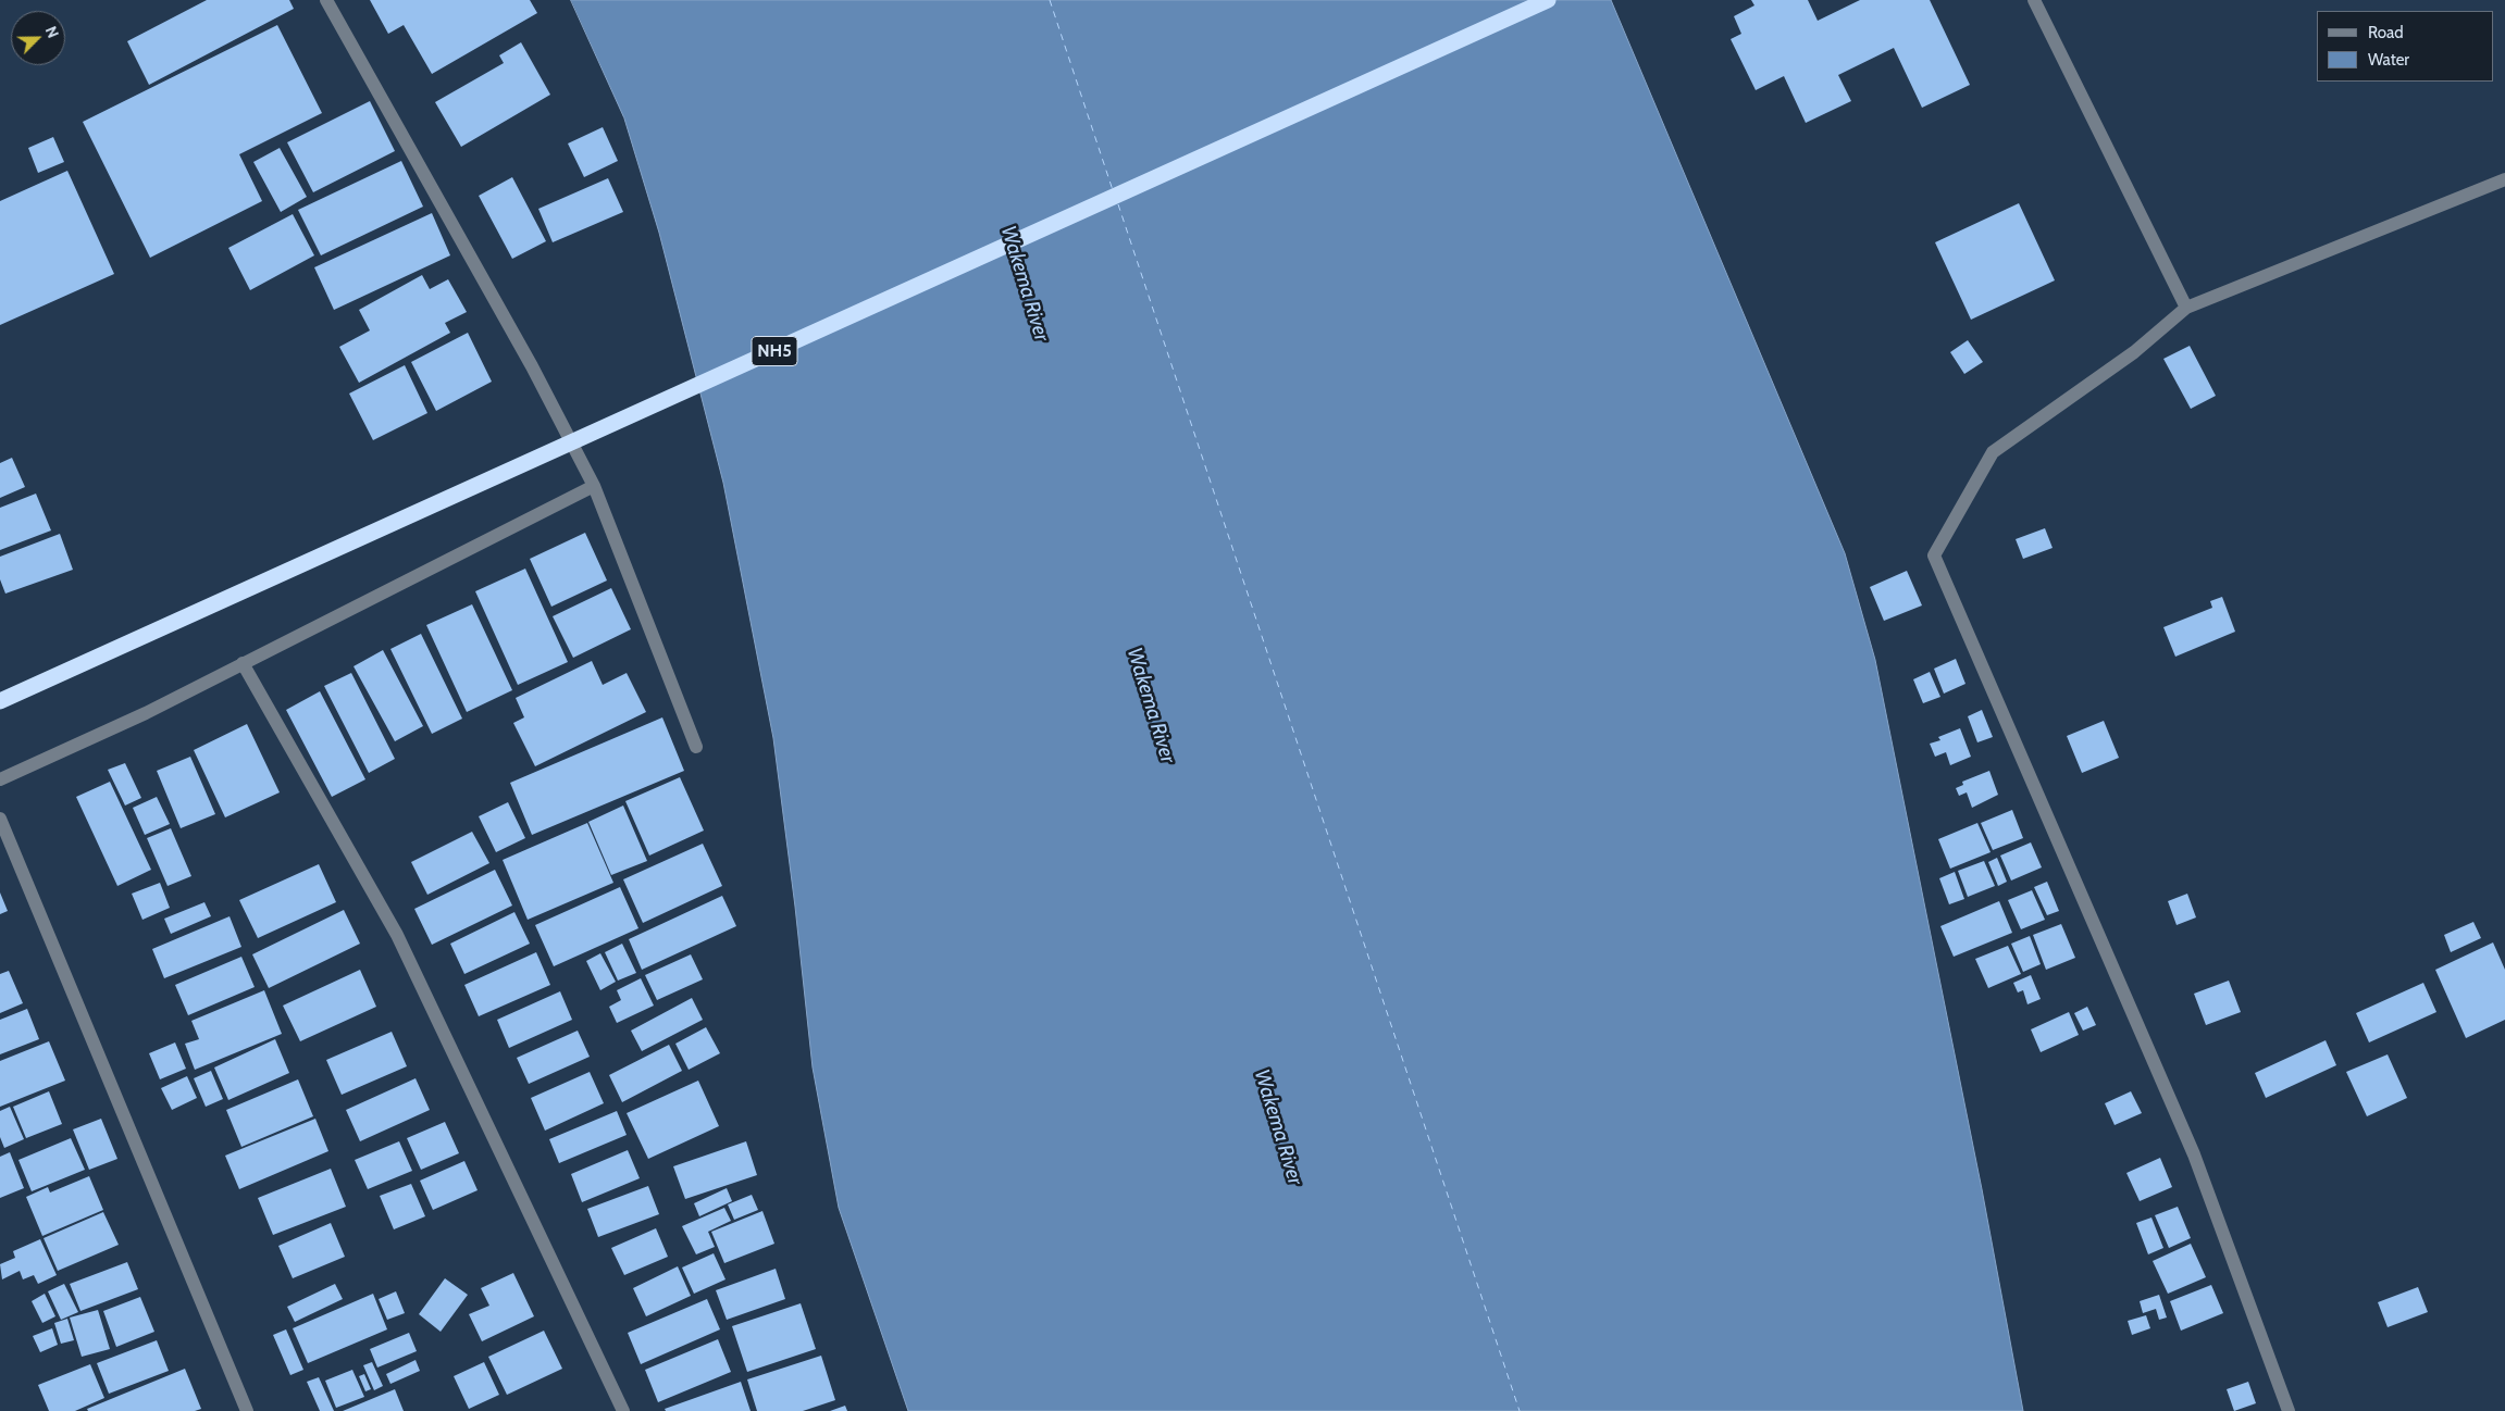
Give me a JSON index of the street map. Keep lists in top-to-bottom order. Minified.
{"streets":{"highway":["NH5"]},"water":["Wakema River"],"legend":["Road","Water"],"north":"top right"}
